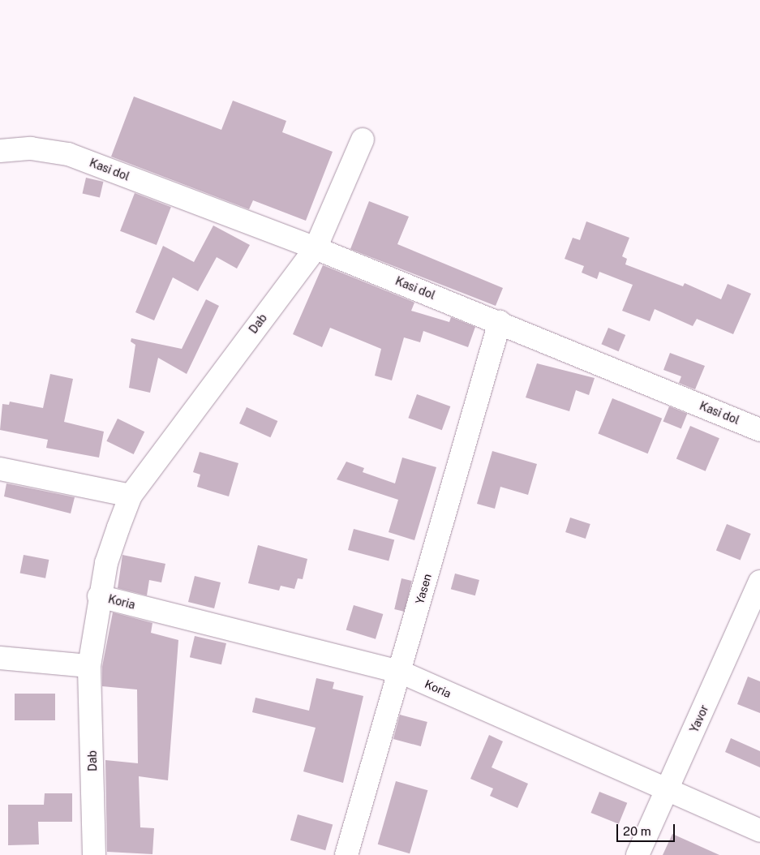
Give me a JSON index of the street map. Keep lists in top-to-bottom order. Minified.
{"streets":{"street":["Kasi dol","Dab","Yasen","Koria","Yavor"]},"crossings":[["Kasi dol","Dab"],["Kasi dol","Yasen"],["Dab","Koria"],["Yasen","Koria"],["Koria","Yavor"]],"scale_bar":"20 m"}
